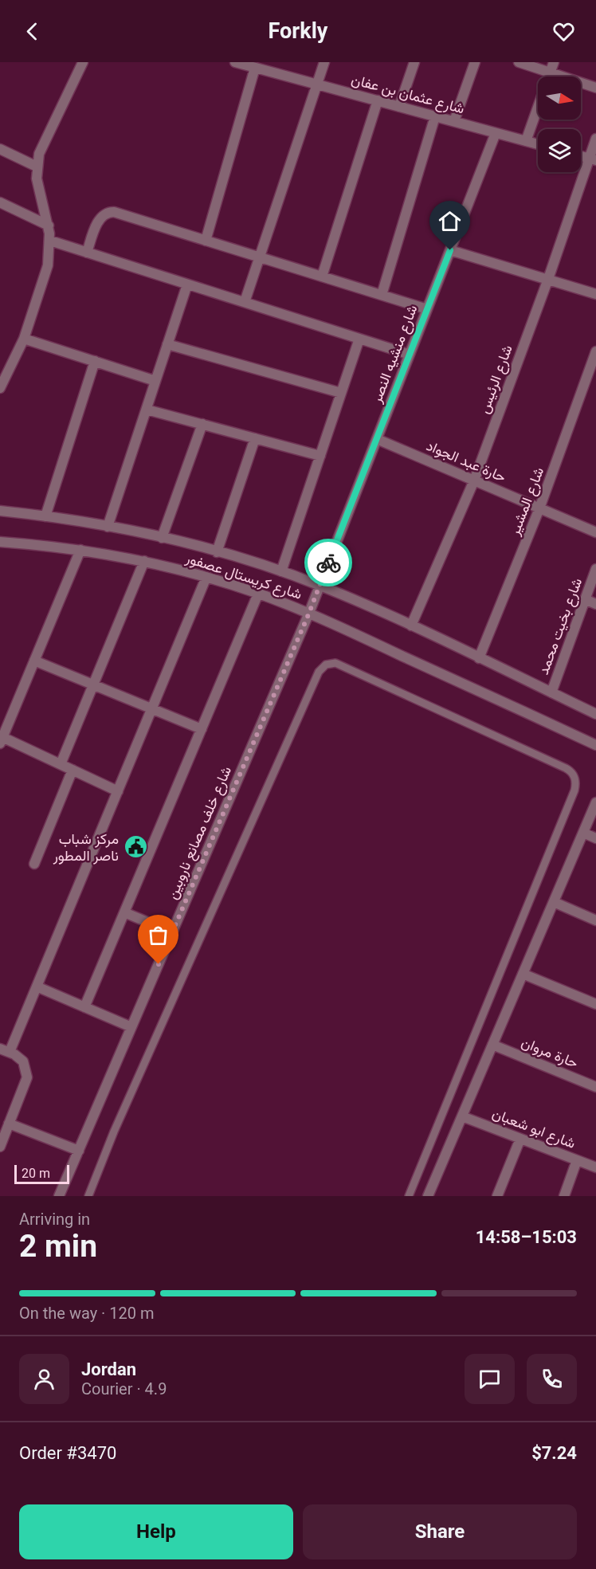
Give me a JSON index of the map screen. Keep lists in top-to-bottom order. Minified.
{"streets":{"street":["شارع عثمان بن عفان","شارع منشيه النصر","شارع الرئيس","حارة عبد الجواد","شارع المشير","شارع كريستال عصفور","شارع بخيت محمد","شارع خلف مصانع ناروبين","حارة مروان","شارع ابو شعبان"]},"crossings":[["شارع عثمان بن عفان","شارع منشيه النصر"],["شارع منشيه النصر","حارة عبد الجواد"],["شارع منشيه النصر","شارع كريستال عصفور"],["شارع منشيه النصر","شارع خلف مصانع ناروبين"],["شارع الرئيس","حارة عبد الجواد"],["شارع الرئيس","شارع كريستال عصفور"],["حارة عبد الجواد","شارع المشير"],["شارع المشير","شارع كريستال عصفور"],["شارع كريستال عصفور","شارع بخيت محمد"],["شارع كريستال عصفور","شارع خلف مصانع ناروبين"]],"places":{"public building":["مركز شباب ناصر المطور"]},"scale_bar":"20 m","north":"right","page":{"header":"Forkly","scale":"20 m","heading":["2 min","Arriving in","14:58–15:03"],"panel":["Jordan","Courier · 4.9","Order #3470","$7.24"],"bar":"On the way · 120 m","buttons":["Help","Share"]}}
